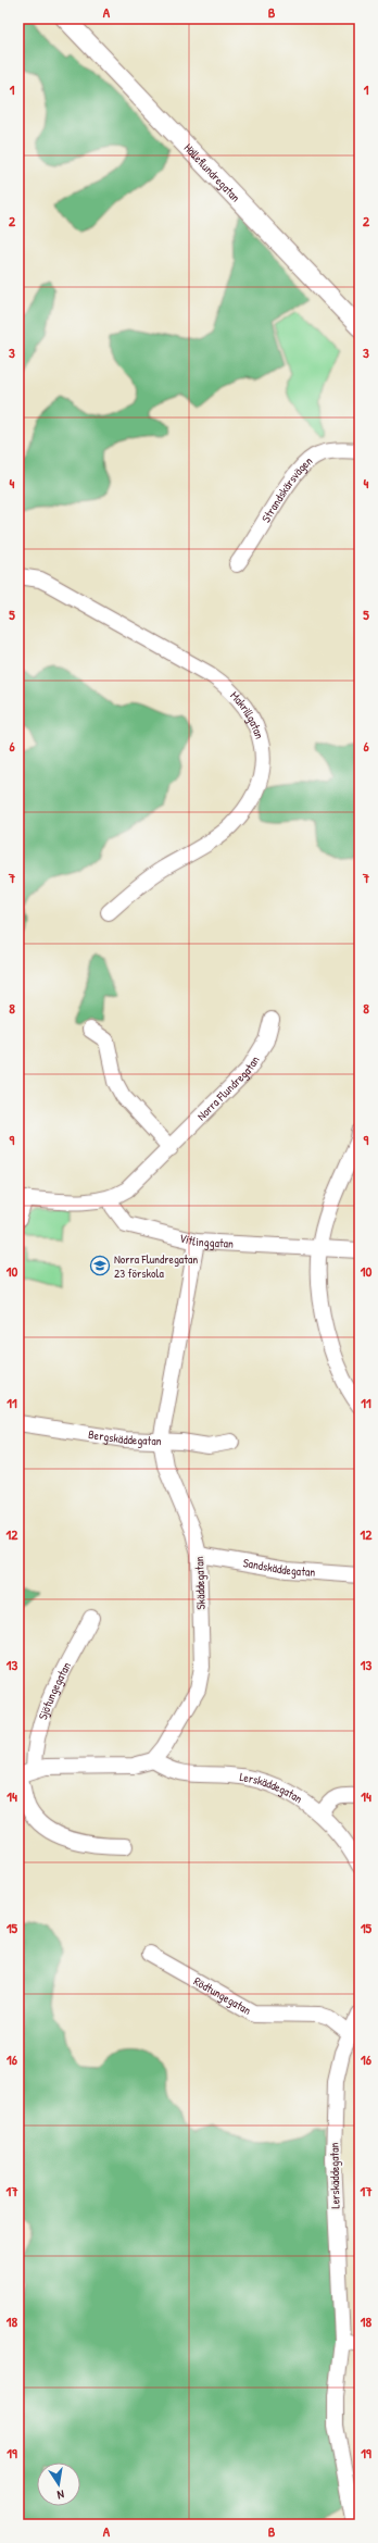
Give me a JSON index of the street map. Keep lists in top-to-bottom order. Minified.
{"streets":{"street":["Hälleflundregatan","Strandskärsvägen","Makrillgatan","Norra Flundregatan","Vitlinggatan","Bergskäddegatan","Sandskäddegatan","Skäddegatan","Sjötungegatan","Lerskäddegatan","Rödtungegatan"]},"crossings":[["Norra Flundregatan","Vitlinggatan"],["Vitlinggatan","Skäddegatan"],["Bergskäddegatan","Skäddegatan"],["Sandskäddegatan","Skäddegatan"],["Skäddegatan","Lerskäddegatan"],["Lerskäddegatan","Rödtungegatan"]],"places":{"school or university":["Norra Flundregatan 23 förskola"]},"north":"bottom","grid":{"columns":["A","B"],"rows":["1","2","3","4","5","6","7","8","9","10","11","12","13","14","15","16","17","18","19"]}}
